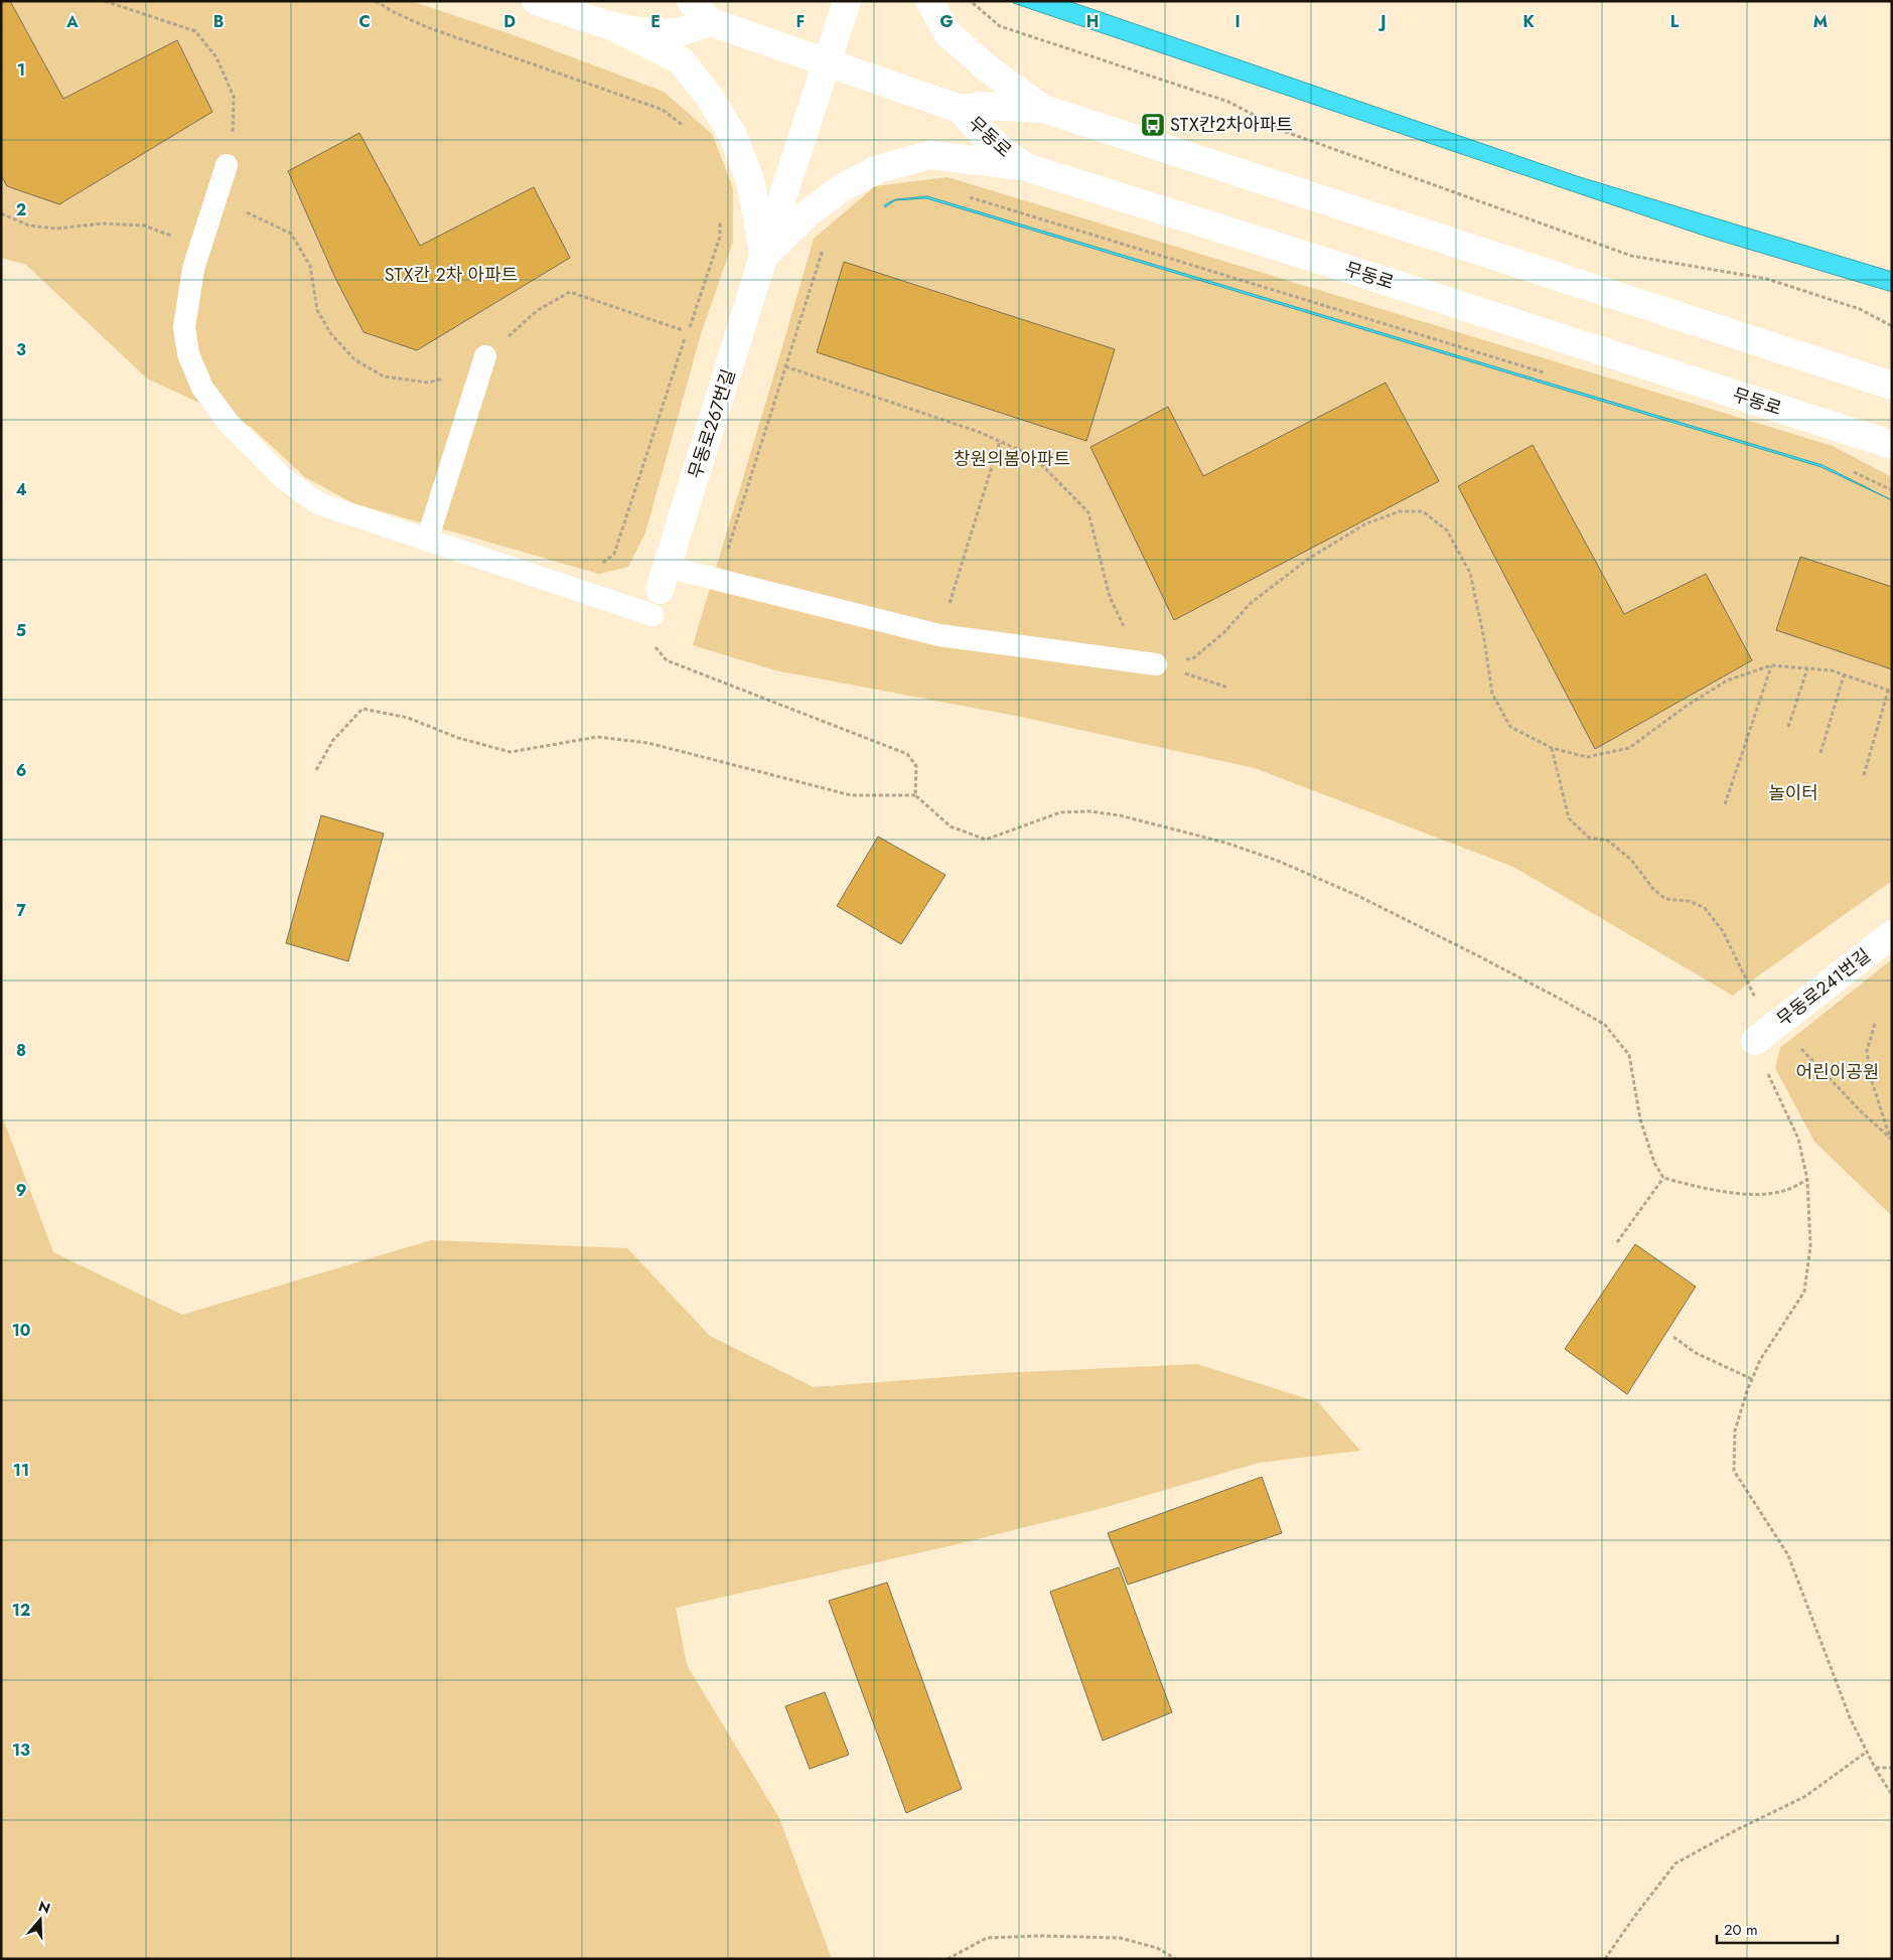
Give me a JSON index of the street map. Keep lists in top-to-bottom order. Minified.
{"streets":{"main road":["무동로","무동로267번길","무동로241번길"]},"parks":["STX칸 2차 아파트","창원의봄아파트","놀이터","어린이공원"],"places":{"bus stop":["STX칸2차아파트"]},"scale_bar":"20 m","north":"top","grid":{"columns":["A","B","C","D","E","F","G","H","I","J","K","L","M"],"rows":["1","2","3","4","5","6","7","8","9","10","11","12","13"]}}
